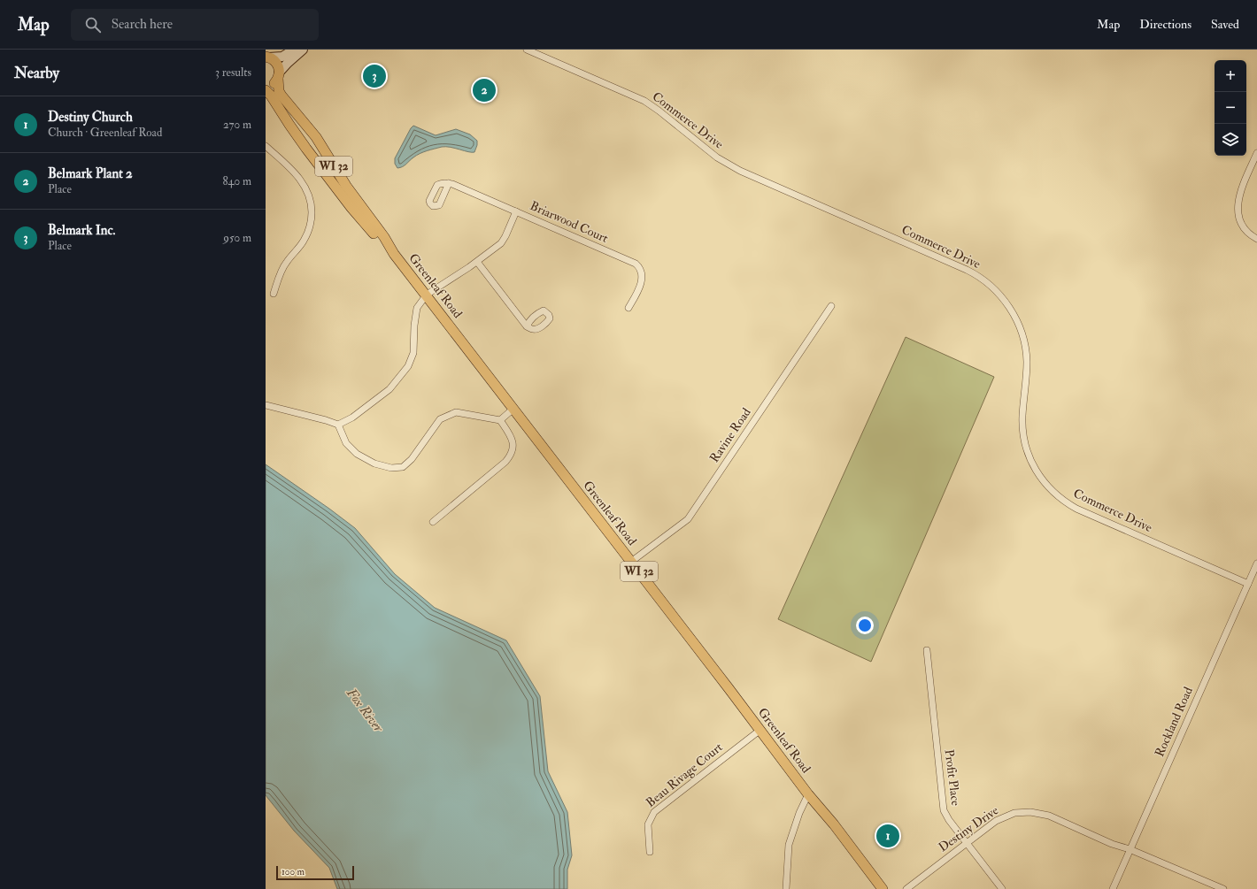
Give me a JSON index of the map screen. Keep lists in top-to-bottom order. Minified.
{"streets":{"main road":["WI 32","Greenleaf Road"],"street":["Commerce Drive","Briarwood Court","Ravine Road","Rockland Road","Beau Rivage Court","Profit Place","Destiny Drive"]},"crossings":[["Commerce Drive","Rockland Road"],["WI 32","Greenleaf Road"],["Greenleaf Road","Ravine Road"],["Greenleaf Road","Beau Rivage Court"],["Rockland Road","Destiny Drive"],["Profit Place","Destiny Drive"]],"water":["Fox River"],"scale_bar":"100 m","page":{"header":"Map","search":"Search here","nav":["Map","Directions","Saved"],"heading":["Nearby","3 results"],"map_buttons":["+","−"],"pins":["3","2","1"],"list":[{"mark":"1","name":"Destiny Church","note":"Church · Greenleaf Road","value":"270 m"},{"mark":"2","name":"Belmark Plant 2","note":"Place","value":"840 m"},{"mark":"3","name":"Belmark Inc.","note":"Place","value":"950 m"}],"scale":"100 m"}}
